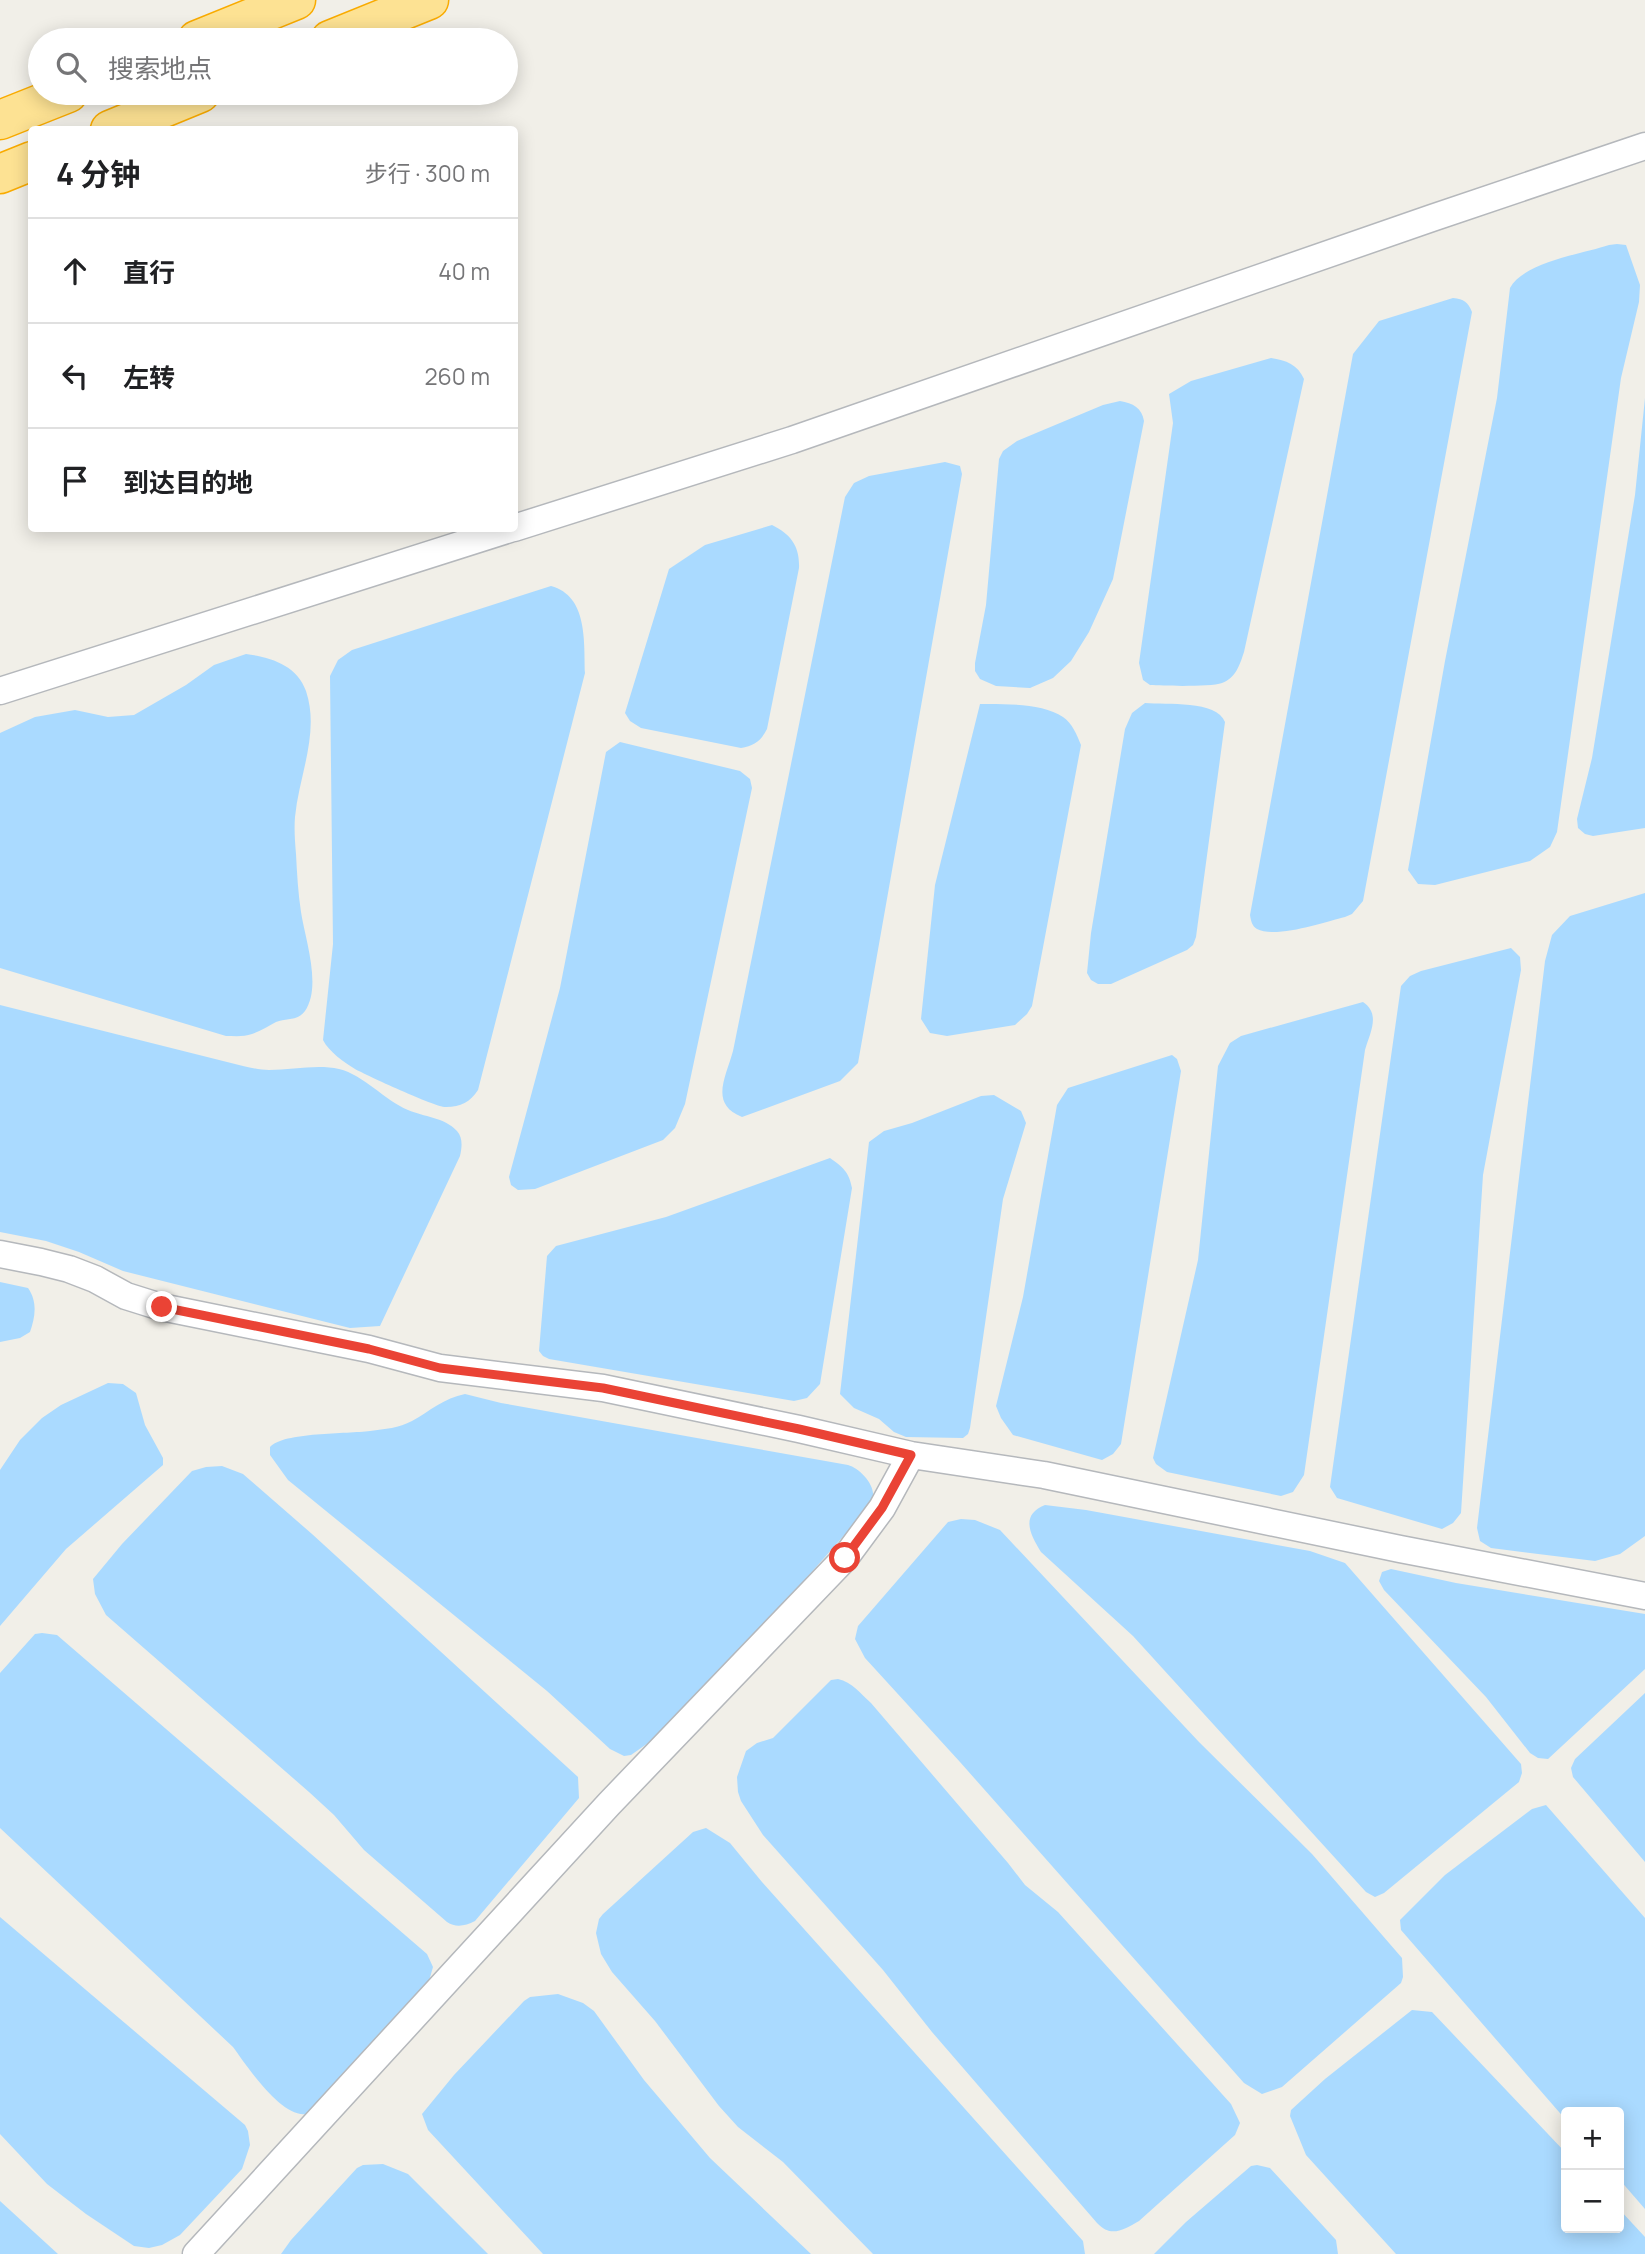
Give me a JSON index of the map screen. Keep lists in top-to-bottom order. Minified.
{"page":{"search":"搜索地点","heading":["4 分钟","步行 · 300 m"],"list":[["直行","40 m"],["左转","260 m"],"到达目的地"],"map_buttons":["+","−"]}}
